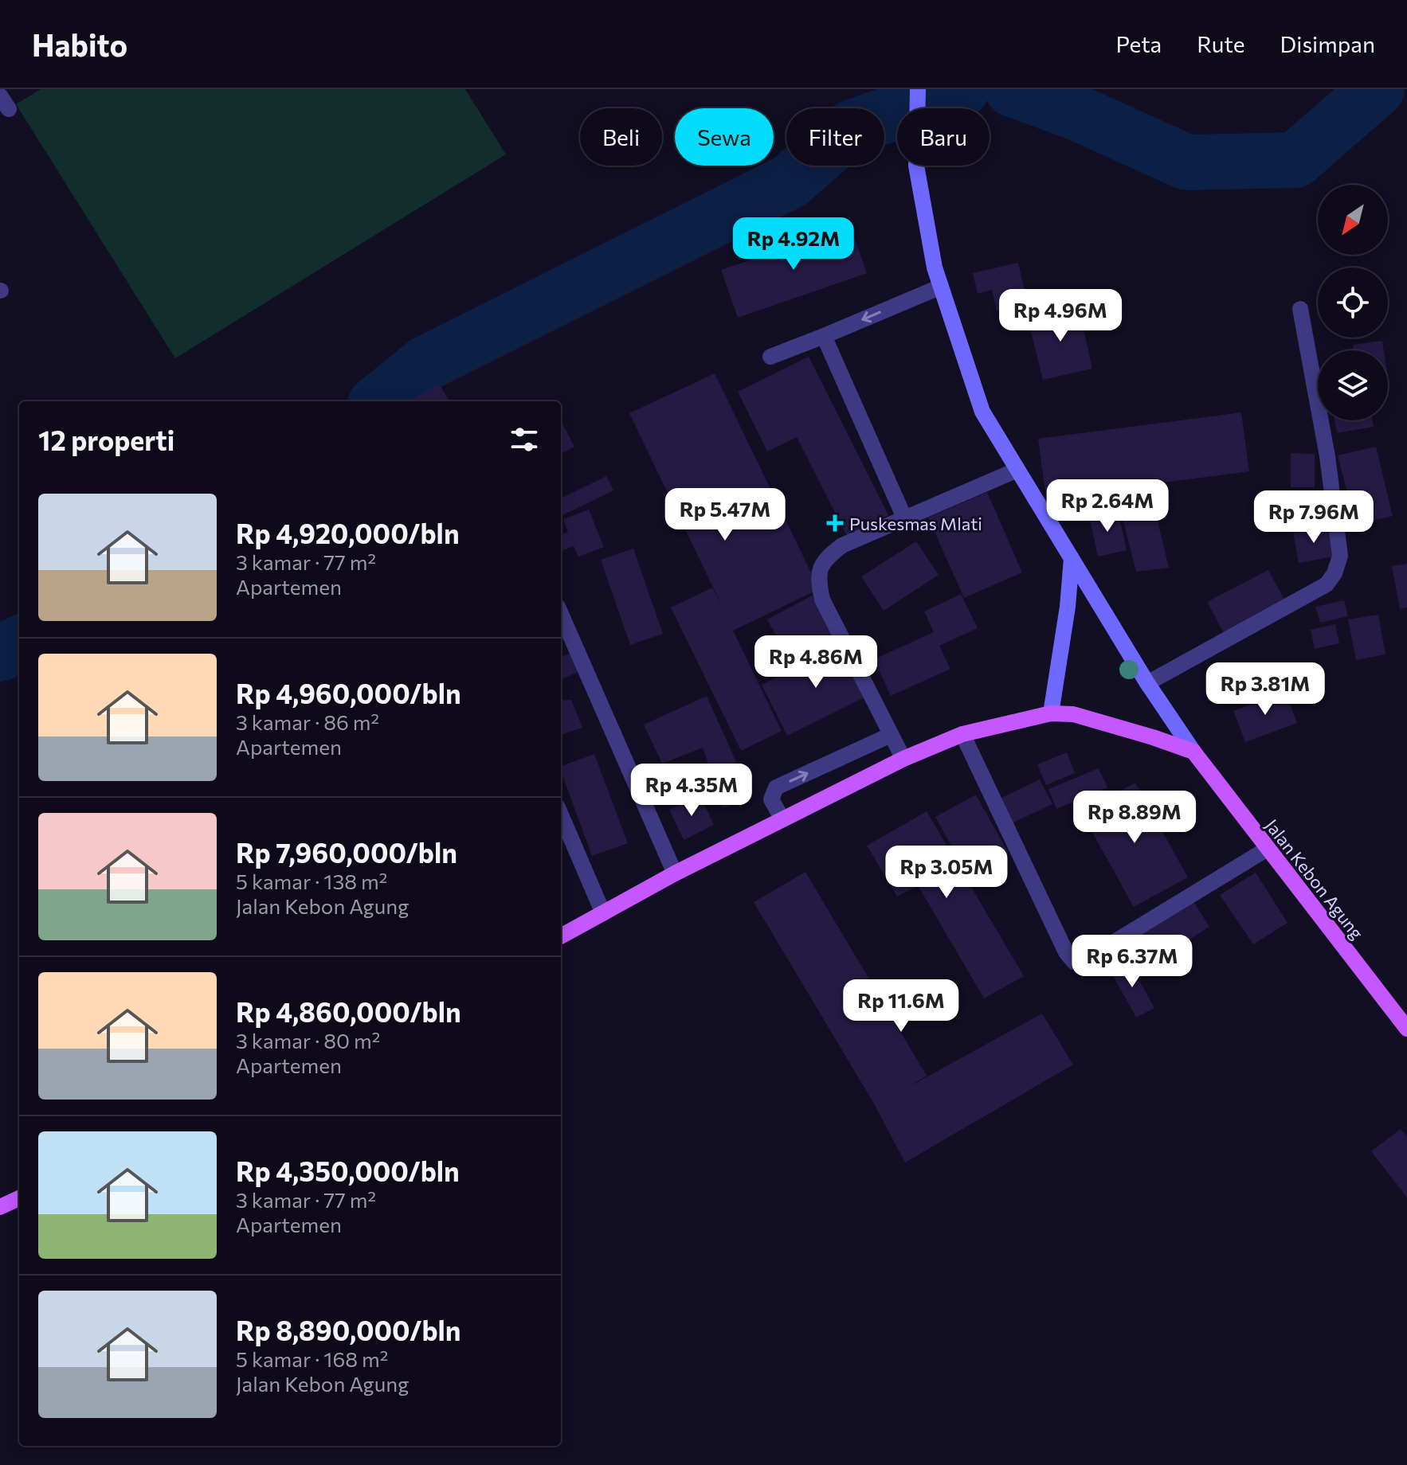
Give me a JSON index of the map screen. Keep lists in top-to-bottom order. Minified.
{"streets":{"main road":["Jalan Kebon Agung"]},"places":{"health":["Puskesmas Mlati"]},"north":"bottom left","page":{"header":"Habito","nav":["Peta","Rute","Disimpan"],"chip":["Beli","Sewa","Filter","Baru"],"price":["Rp 4.92M","Rp 4.96M","Rp 2.64M","Rp 5.47M","Rp 7.96M","Rp 4.86M","Rp 3.81M","Rp 4.35M","Rp 8.89M","Rp 3.05M","Rp 6.37M","Rp 11.6M"],"heading":"12 properti","list":[{"name":"Rp 4,920,000/bln","note":"3 kamar · 77 m² · Apartemen"},{"name":"Rp 4,960,000/bln","note":"3 kamar · 86 m² · Apartemen"},{"name":"Rp 7,960,000/bln","note":"5 kamar · 138 m² · Jalan Kebon Agung"},{"name":"Rp 4,860,000/bln","note":"3 kamar · 80 m² · Apartemen"},{"name":"Rp 4,350,000/bln","note":"3 kamar · 77 m² · Apartemen"},{"name":"Rp 8,890,000/bln","note":"5 kamar · 168 m² · Jalan Kebon Agung"}]}}
